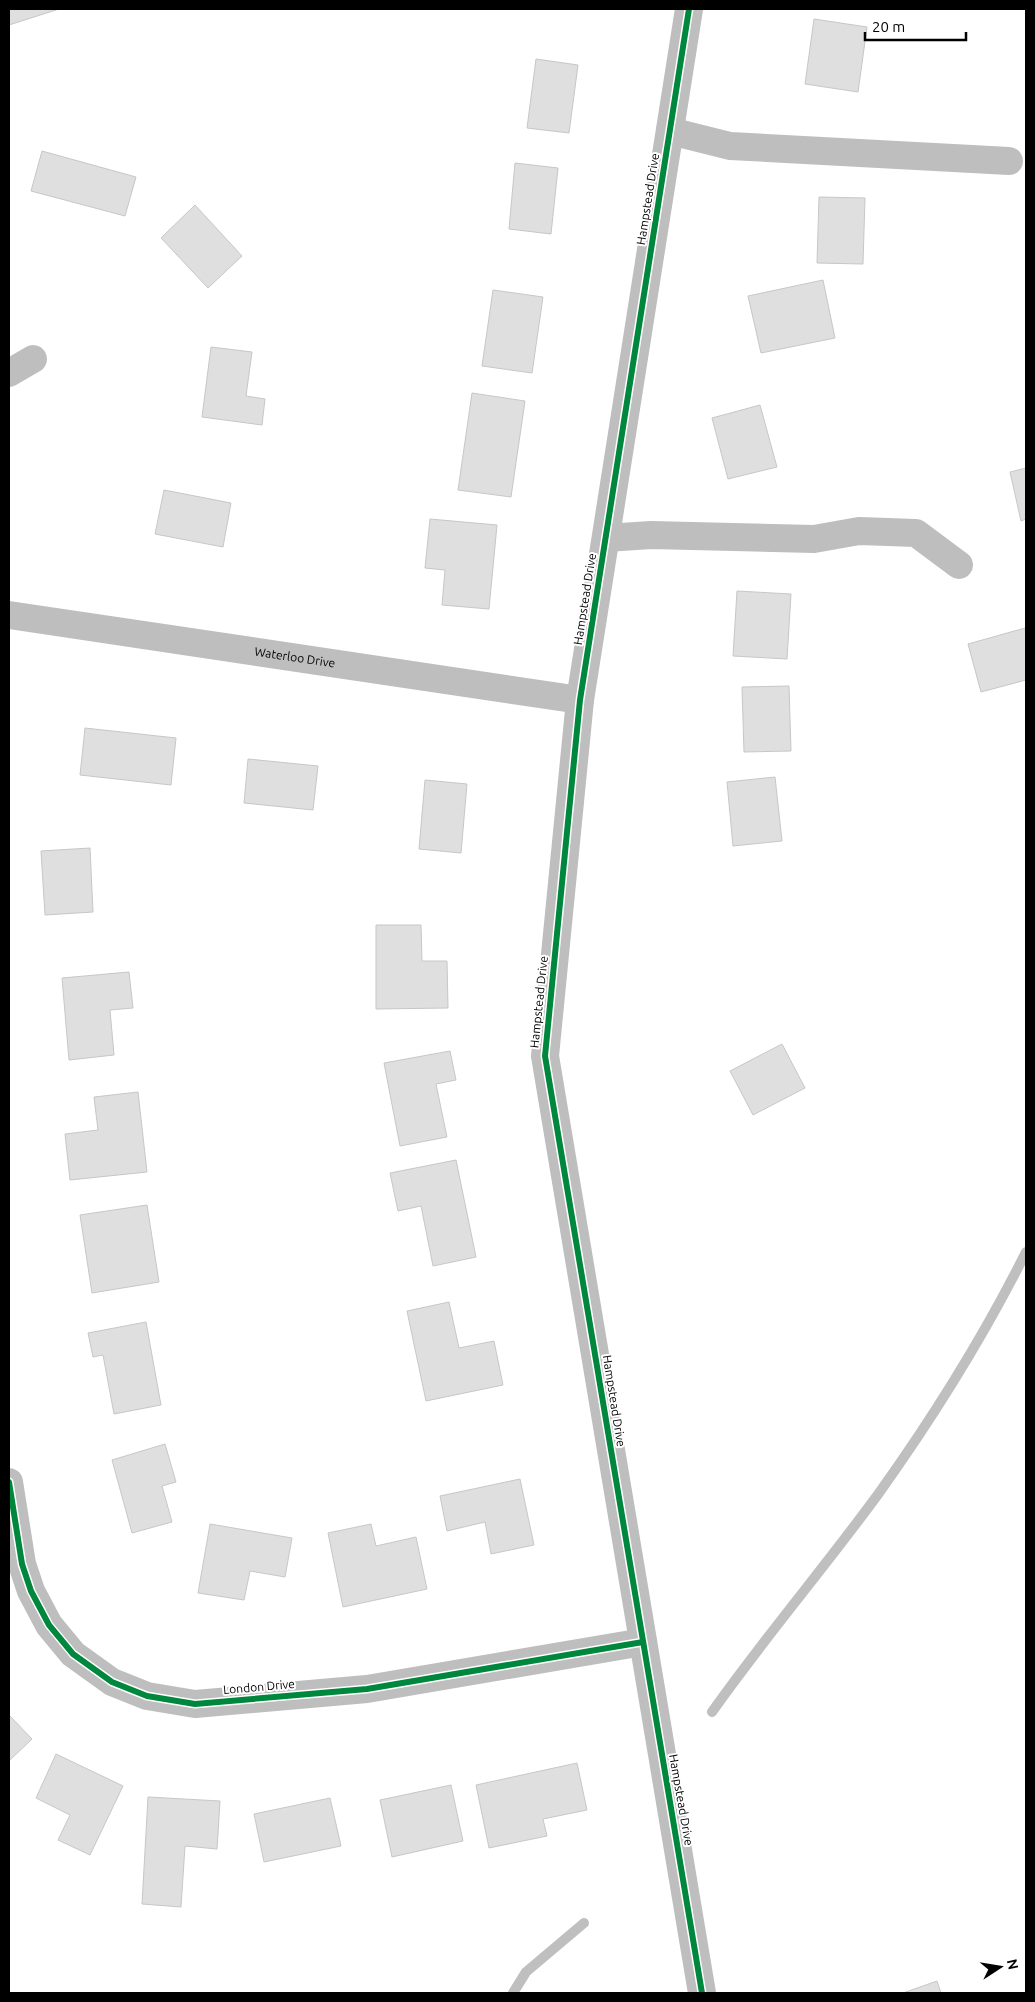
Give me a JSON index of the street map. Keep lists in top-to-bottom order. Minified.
{"streets":{"street":["Hampstead Drive","Waterloo Drive","London Drive"]},"crossings":[["Hampstead Drive","Waterloo Drive"],["Hampstead Drive","London Drive"]],"scale_bar":"20 m","north":"right"}
